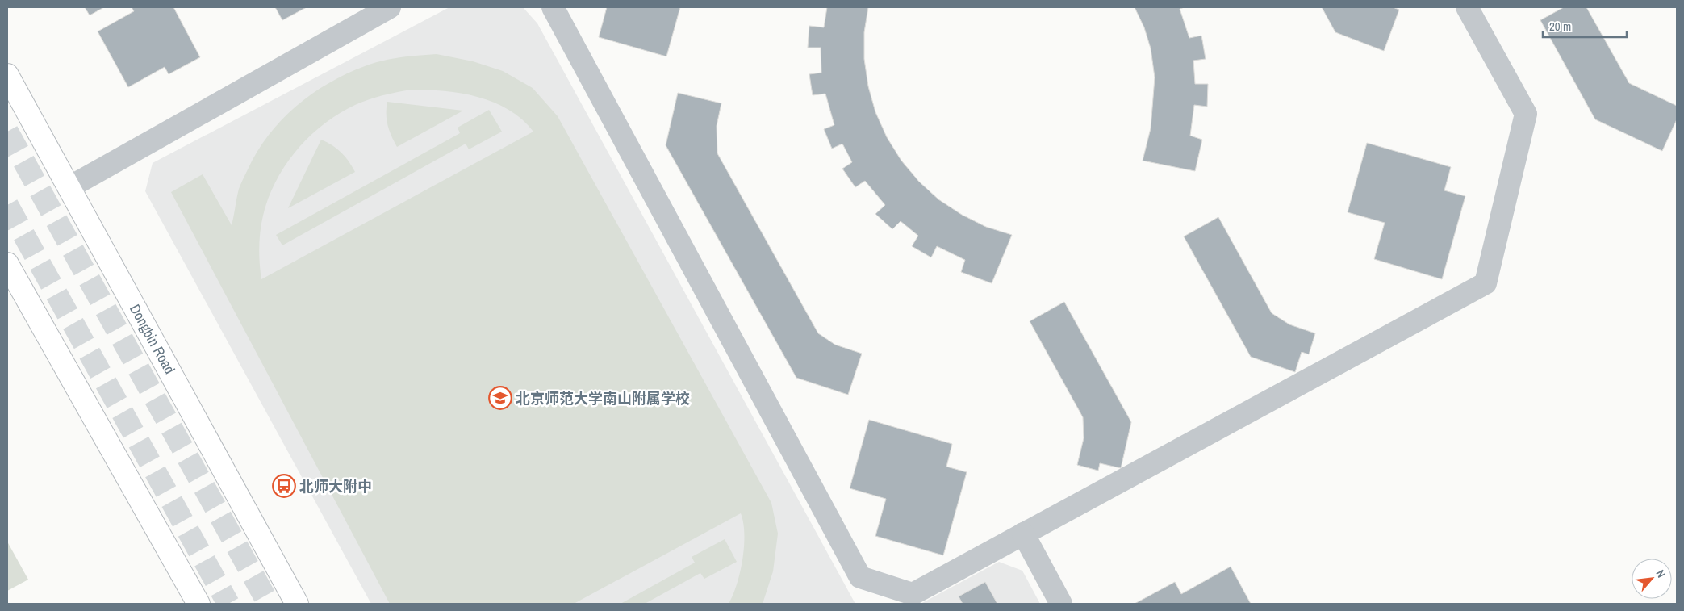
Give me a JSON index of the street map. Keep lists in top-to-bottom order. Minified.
{"streets":{"main road":["Dongbin Road"]},"places":{"school or university":["北京师范大学南山附属学校"],"bus stop":["北师大附中"]},"scale_bar":"20 m","north":"top right"}
